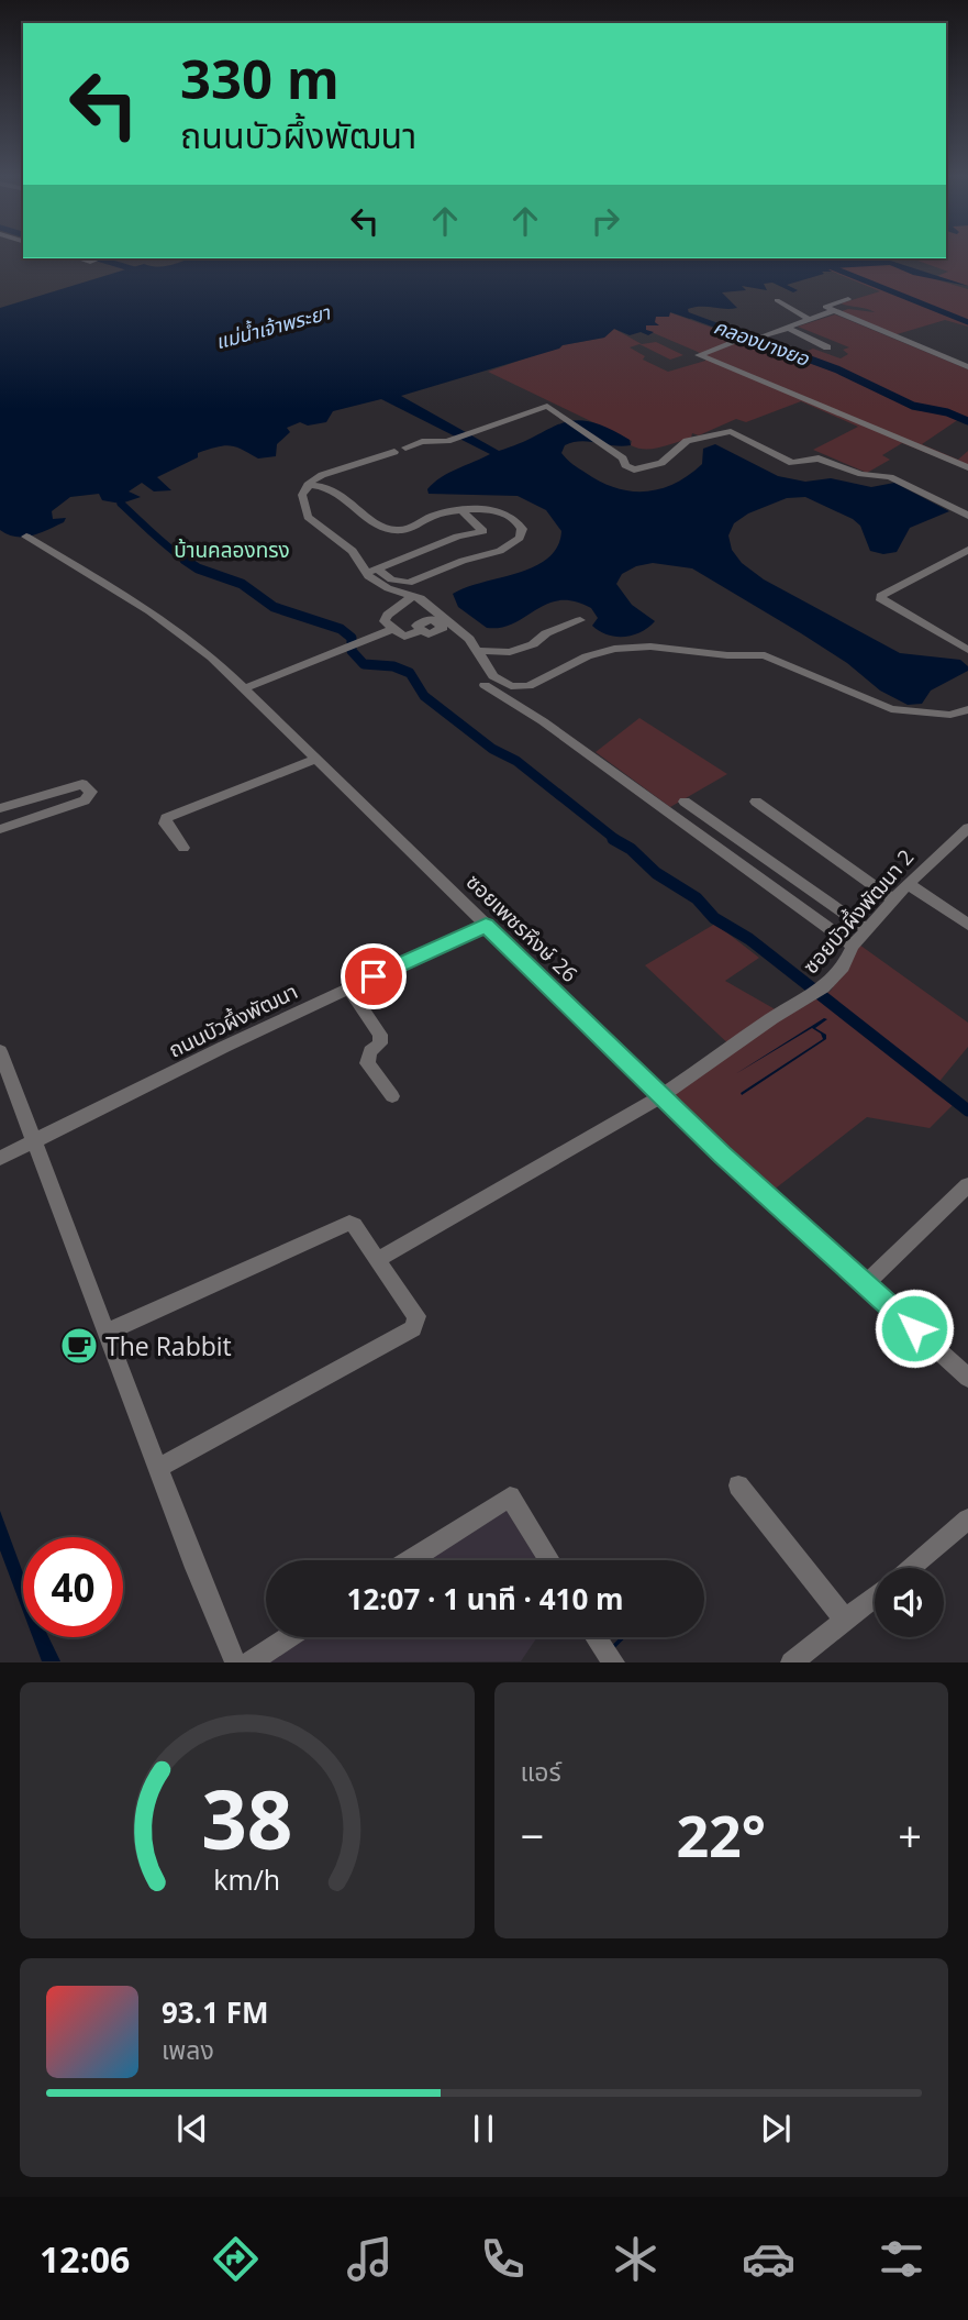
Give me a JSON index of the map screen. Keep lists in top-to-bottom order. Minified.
{"streets":{"street":["ซอยบัวผึ้งพัฒนา 2","ซอยเพชรหึงษ์ 26","ถนนบัวผึ้งพัฒนา"]},"crossings":[["ซอยบัวผึ้งพัฒนา 2","ซอยเพชรหึงษ์ 26"],["ซอยเพชรหึงษ์ 26","ถนนบัวผึ้งพัฒนา"]],"districts":["บ้านคลองทรง"],"water":["แม่น้ำเจ้าพระยา","คลองบางยอ"],"places":{"cafe":["The Rabbit"]},"page":{"turn":["330 m","ถนนบัวผึ้งพัฒนา"],"limit":"40","trip":"12:07 · 1 นาที · 410 m","tile":"แอร์","heat":["−","22°","+"],"song":["93.1 FM","เพลง"],"tabs":"12:06","gauge":["38","km/h"]}}
